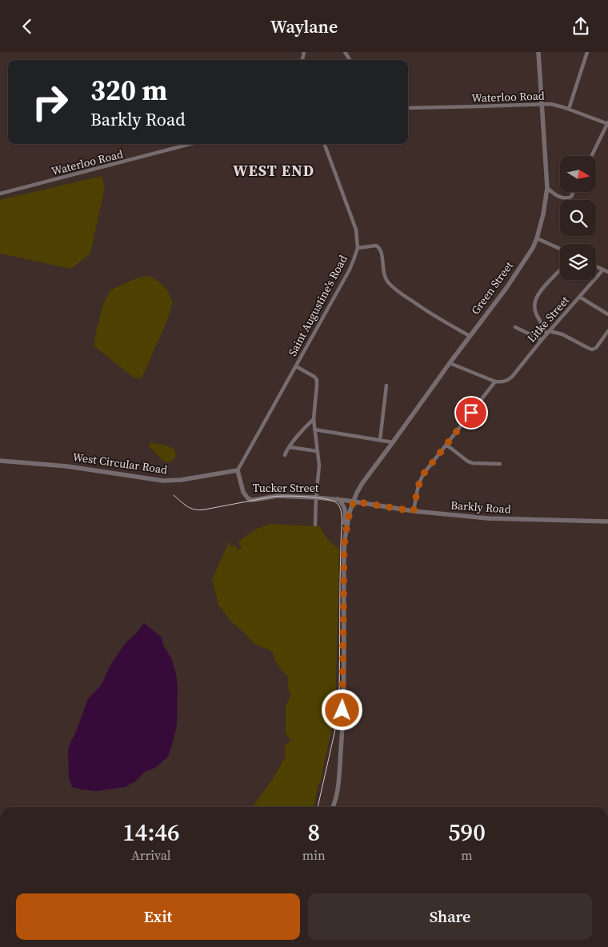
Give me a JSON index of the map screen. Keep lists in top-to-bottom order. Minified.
{"streets":{"street":["Waterloo Road","Green Street","Saint Augustine's Road","Litke Street","West Circular Road","Tucker Street","Barkly Road"]},"crossings":[["Waterloo Road","Green Street"],["Green Street","Tucker Street"],["Green Street","Barkly Road"],["Saint Augustine's Road","West Circular Road"],["Saint Augustine's Road","Tucker Street"],["West Circular Road","Tucker Street"],["Tucker Street","Barkly Road"]],"districts":["WEST END"],"north":"right","page":{"header":"Waylane","turn":["320 m","Barkly Road"],"eta":["14:46","Arrival","8","min","590","m"],"buttons":["Exit","Share"]}}
